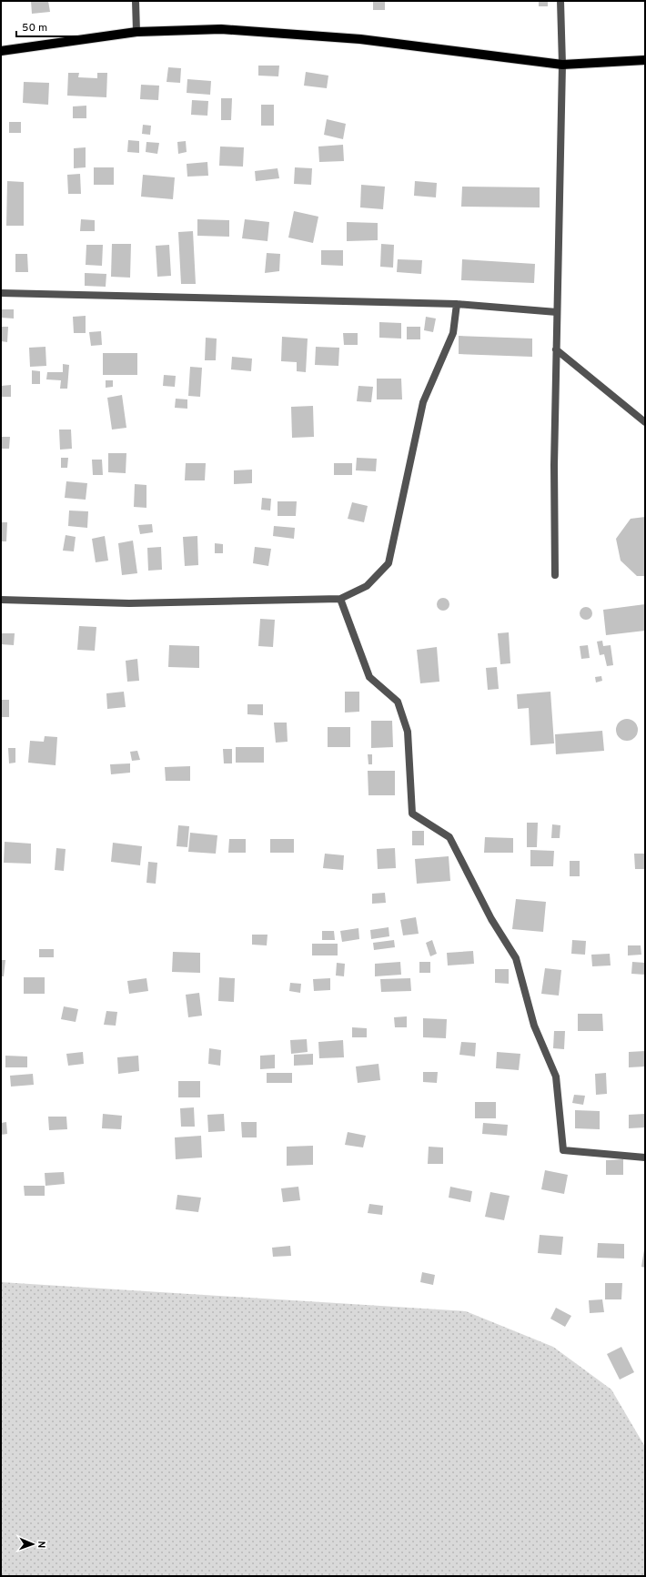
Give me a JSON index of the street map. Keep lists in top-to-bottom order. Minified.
{"scale_bar":"50 m","north":"right"}
